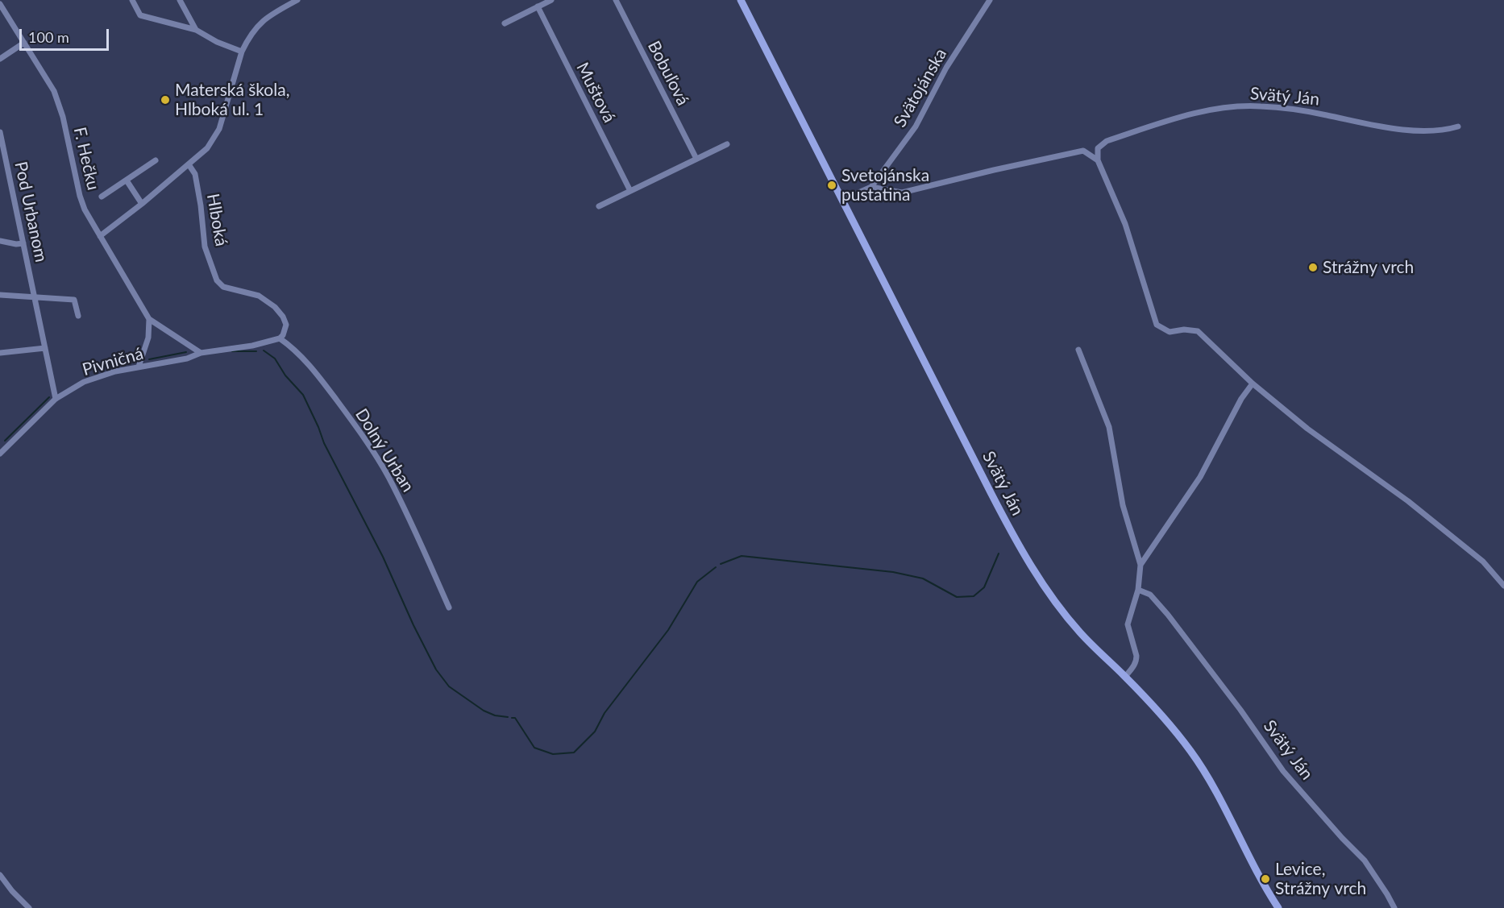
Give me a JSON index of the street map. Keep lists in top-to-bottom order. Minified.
{"streets":{"main road":["Svätý Ján"],"street":["Bobuľová","Svätojánska","Muštová","F. Hečku","Pod Urbanom","Hlboká","Pivničná","Dolný Urban"]},"crossings":[["F. Hečku","Pivničná"],["Pod Urbanom","Pivničná"],["Hlboká","Dolný Urban"]],"places":["Materská škola, Hlboká ul. 1","Svetojánska pustatina","Strážny vrch","Levice, Strážny vrch"],"scale_bar":"100 m"}
